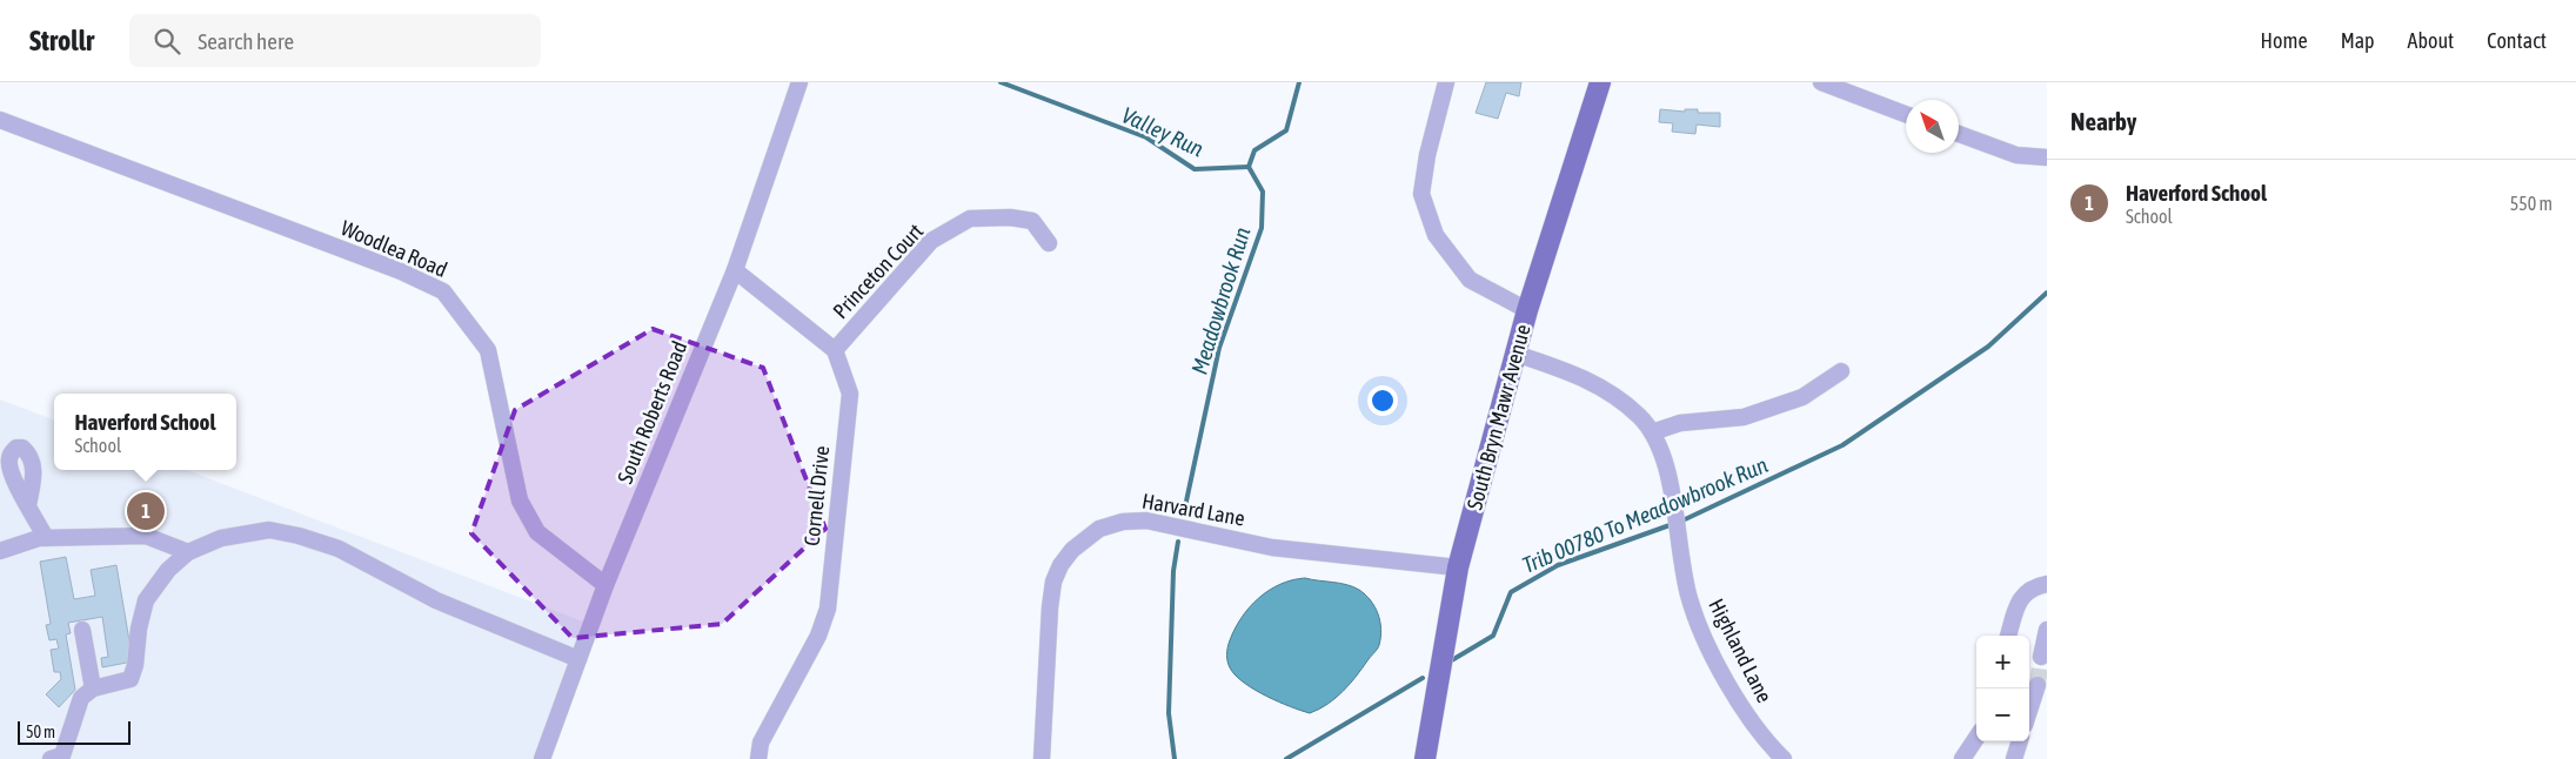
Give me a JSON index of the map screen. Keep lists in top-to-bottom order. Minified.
{"streets":{"main road":["South Bryn Mawr Avenue"],"street":["Woodlea Road","Princeton Court","South Roberts Road","Cornell Drive","Harvard Lane","Highland Lane"]},"crossings":[["Woodlea Road","South Roberts Road"],["Princeton Court","Cornell Drive"],["South Bryn Mawr Avenue","Harvard Lane"],["South Bryn Mawr Avenue","Highland Lane"]],"water":["Valley Run","Meadowbrook Run","Trib 00780 To Meadowbrook Run"],"scale_bar":"50 m","north":"top left","page":{"header":"Strollr","search":"Search here","nav":["Home","Map","About","Contact"],"heading":"Nearby","list":[{"mark":"1","name":"Haverford School","note":"School","value":"550 m"}],"popup":["Haverford School","School"],"pins":"1","map_buttons":["+","−"],"scale":"50 m"}}
